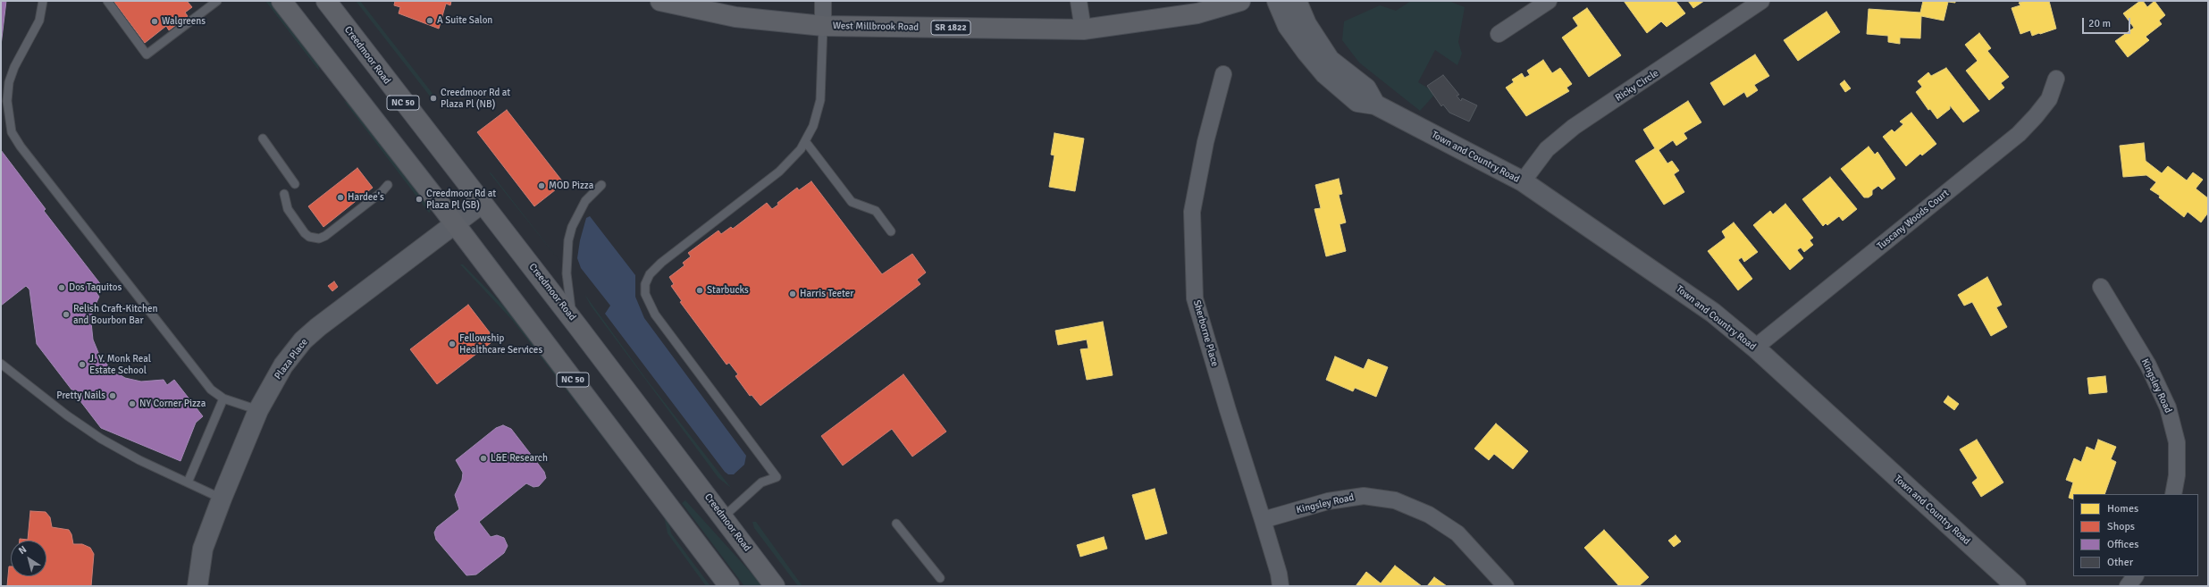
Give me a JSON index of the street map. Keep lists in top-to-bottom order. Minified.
{"streets":{"main road":["West Millbrook Road","SR 1822","Creedmoor Road","NC 50"],"street":["Ricky Circle","Town and Country Road","Tuscany Woods Court","Sherborne Place","Plaza Place","Kingsley Road"]},"crossings":[["Creedmoor Road","Plaza Place"],["Ricky Circle","Town and Country Road"],["NC 50","Plaza Place"],["Town and Country Road","Tuscany Woods Court"],["Sherborne Place","Kingsley Road"]],"places":["A Suite Salon","Walgreens","Creedmoor Rd at Plaza Pl (NB)","MOD Pizza","Hardee's","Creedmoor Rd at Plaza Pl (SB)","Dos Taquitos","Starbucks","Harris Teeter","Relish Craft-Kitchen and Bourbon Bar","Fellowship Healthcare Services","J. Y. Monk Real Estate School","Pretty Nails","NY Corner Pizza","L&E Research"],"legend":["Homes","Shops","Offices","Other"],"scale_bar":"20 m","north":"top left"}
